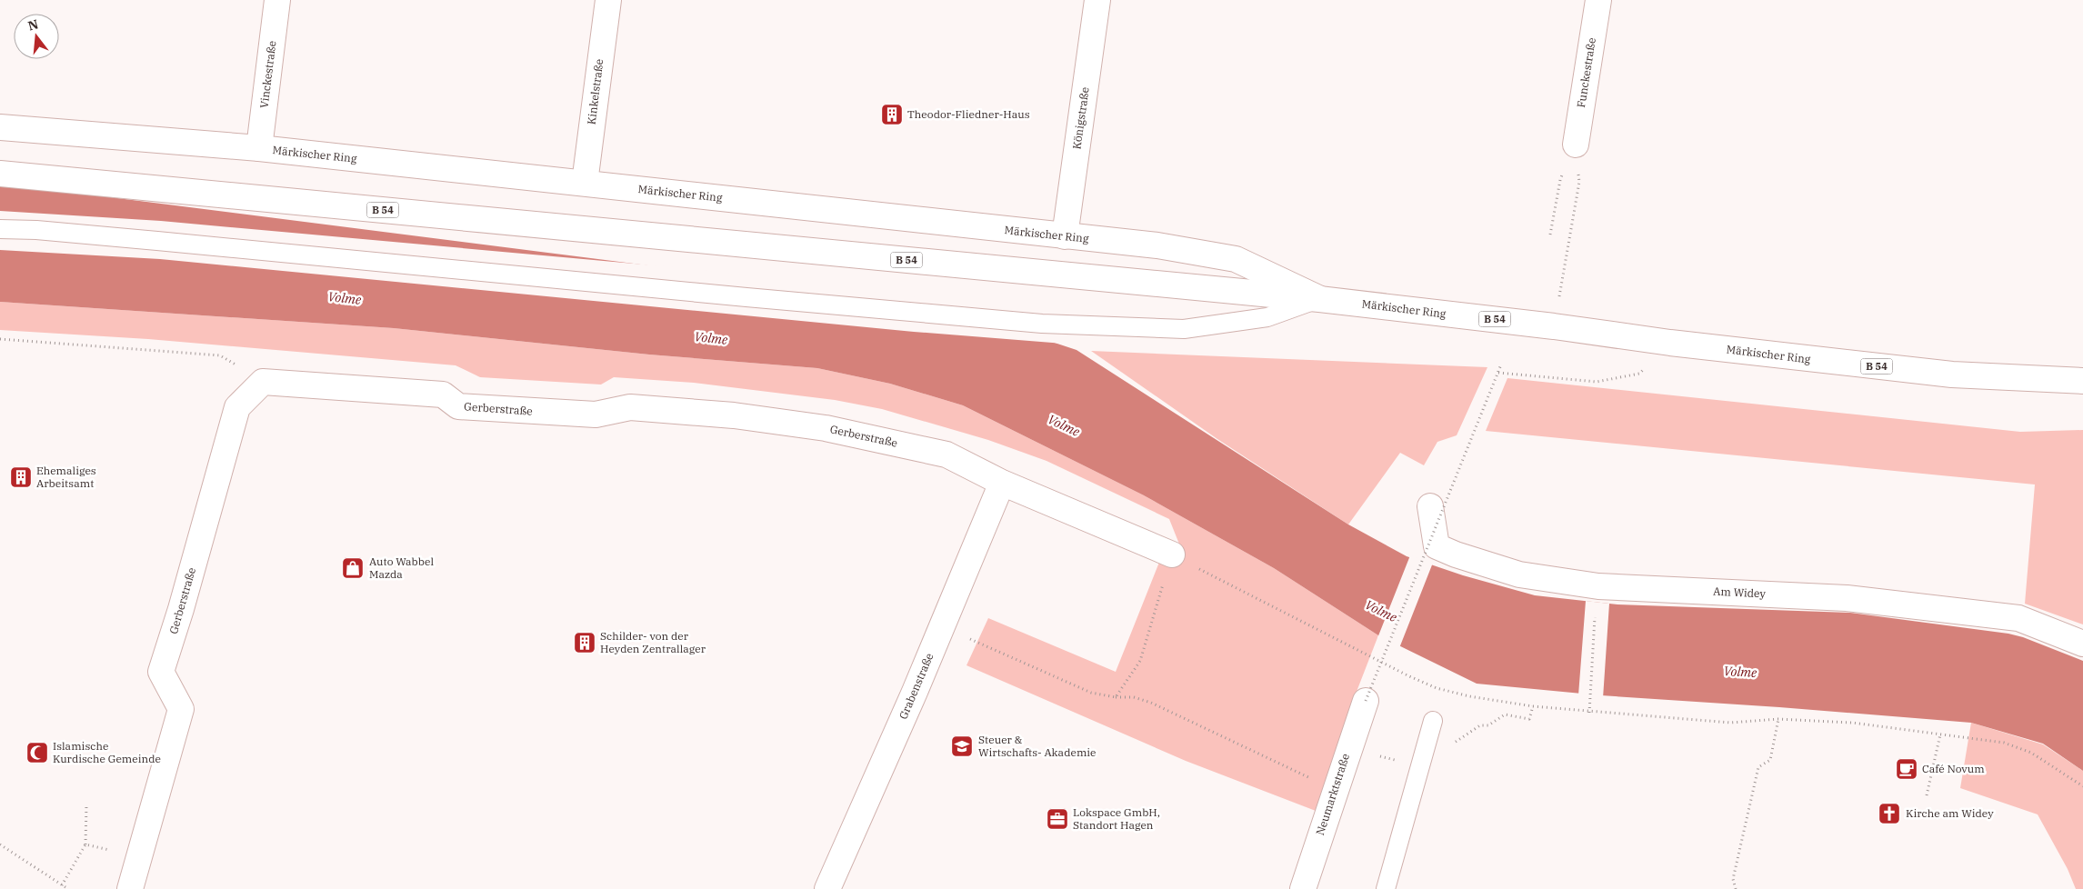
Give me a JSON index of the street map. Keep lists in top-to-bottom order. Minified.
{"streets":{"street":["Funckestraße","Vinckestraße","Kinkelstraße","Königstraße","Märkischer Ring","B 54","Gerberstraße","Am Widey","Grabenstraße","Neumarktstraße"]},"crossings":[["Vinckestraße","Märkischer Ring"],["Kinkelstraße","Märkischer Ring"],["Königstraße","Märkischer Ring"],["Märkischer Ring","B 54"],["Gerberstraße","Grabenstraße"]],"water":["Volme"],"places":{"building":["Theodor-Fliedner-Haus","Ehemaliges Arbeitsamt","Schilder- von der Heyden Zentrallager"],"shop":["Auto Wabbel Mazda"],"school or university":["Steuer & Wirtschafts- Akademie"],"mosque":["Islamische Kurdische Gemeinde"],"cafe":["Café Novum"],"church":["Kirche am Widey"],"office":["Lokspace GmbH, Standort Hagen"]},"north":"top"}
